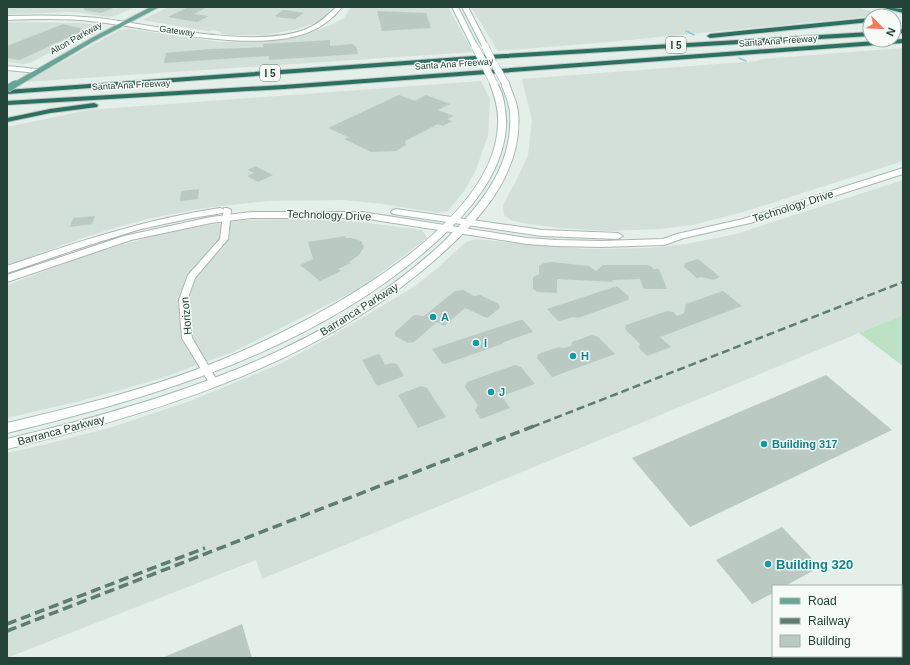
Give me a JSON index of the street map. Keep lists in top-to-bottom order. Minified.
{"streets":{"highway":["Santa Ana Freeway","I 5"],"main road":["Gateway","Alton Parkway","Technology Drive","Barranca Parkway"],"street":["Horizon"]},"crossings":[["Gateway","Alton Parkway"],["Technology Drive","Barranca Parkway"],["Technology Drive","Horizon"],["Barranca Parkway","Horizon"]],"places":["A","I","H","J","Building 317","Building 320"],"legend":["Road","Railway","Building"],"north":"bottom right"}
